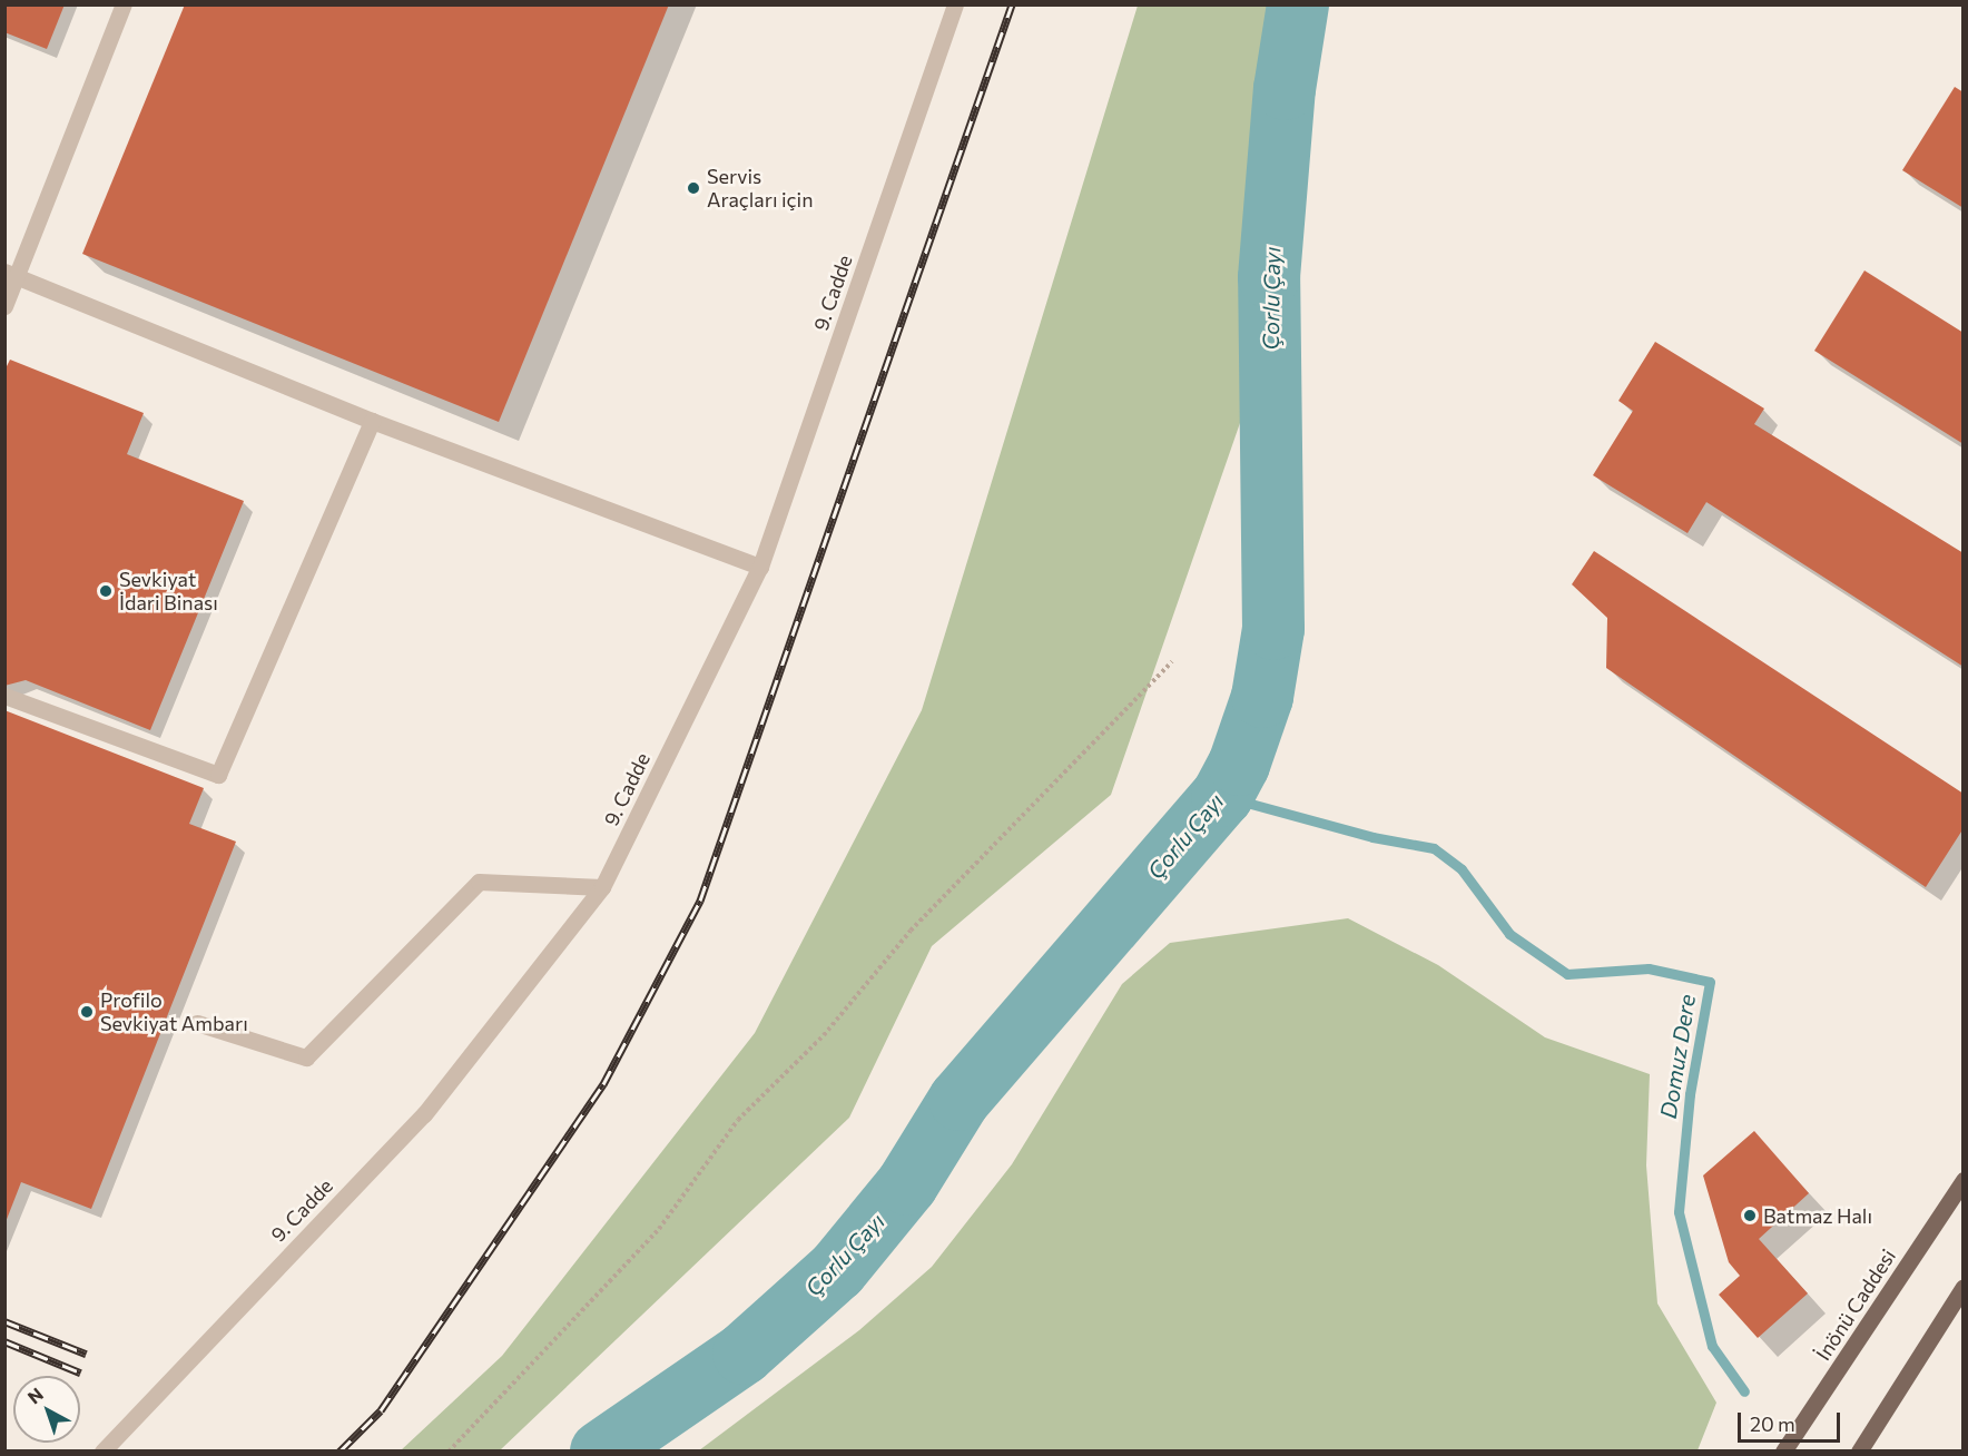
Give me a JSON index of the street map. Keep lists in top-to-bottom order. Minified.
{"streets":{"main road":["İnönü Caddesi"],"lane":["9. Cadde"]},"water":["Çorlu Çayı","Domuz Dere"],"places":["Servis Araçları için","Sevkiyat İdari Binası","Profilo Sevkiyat Ambarı","Batmaz Halı"],"scale_bar":"20 m","north":"top left"}
